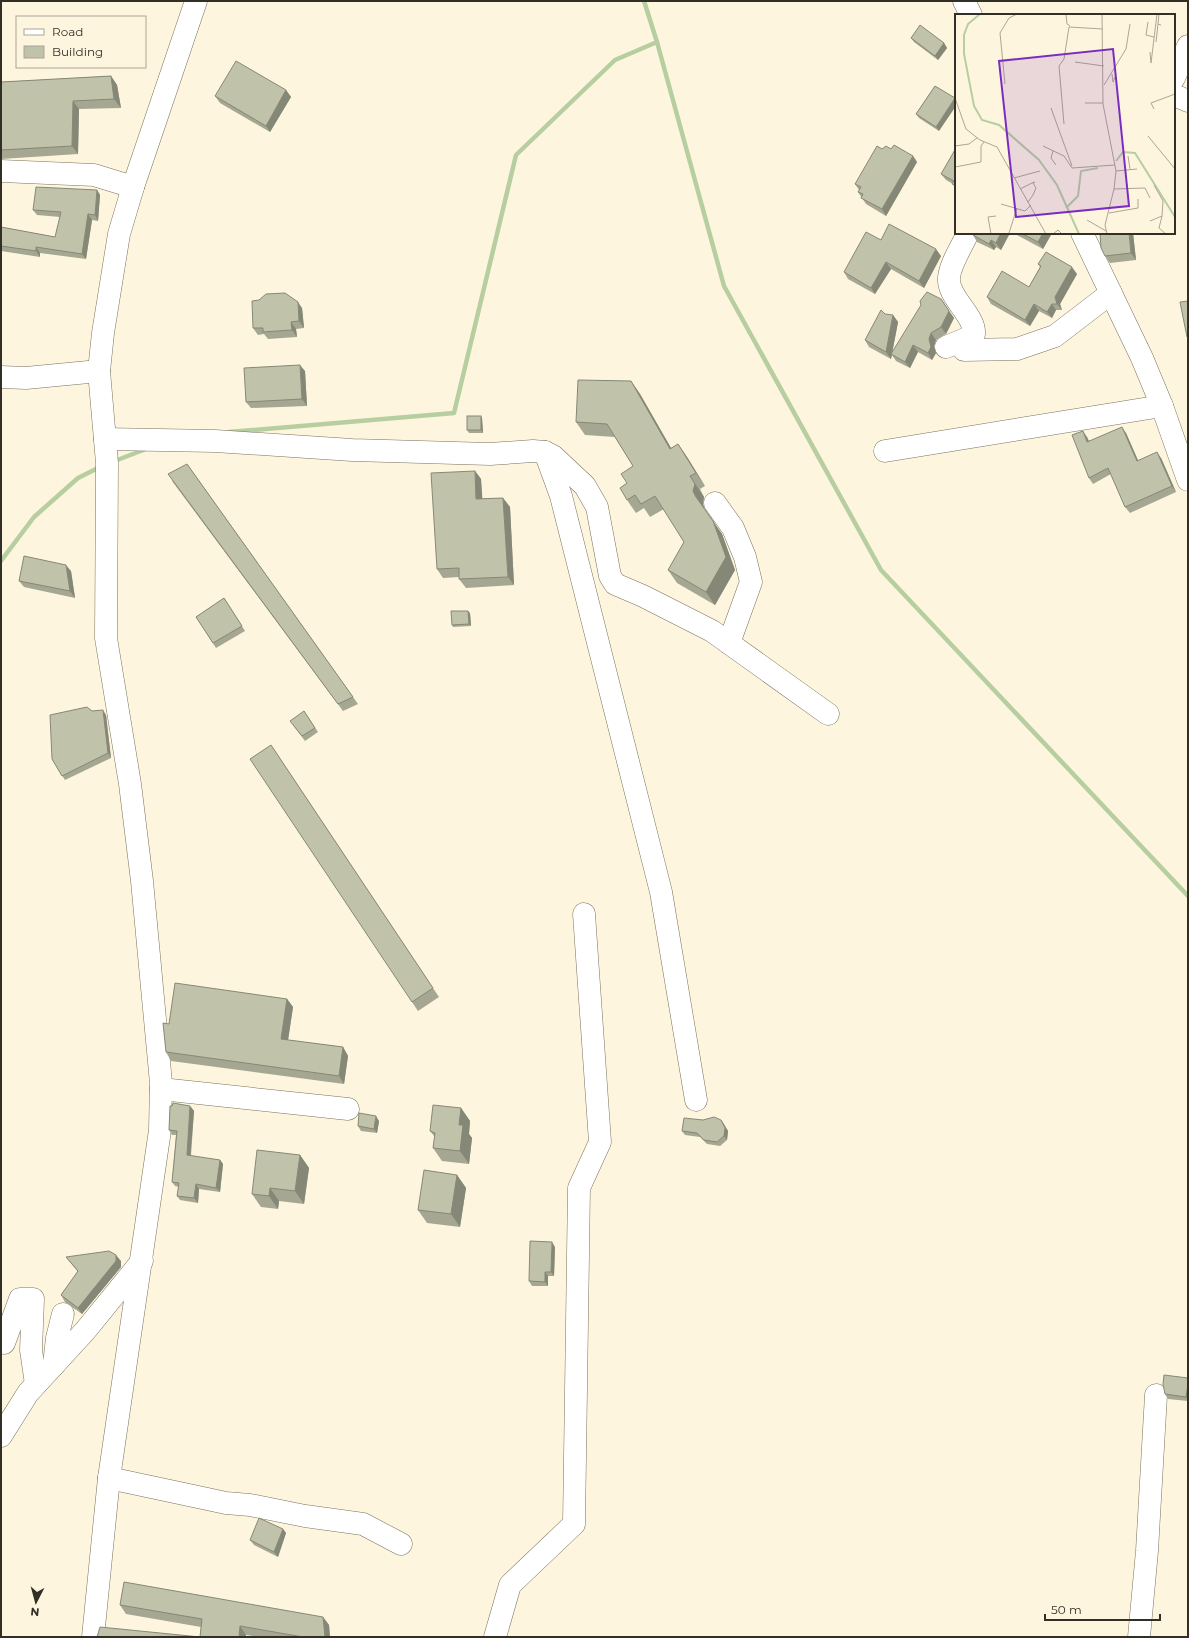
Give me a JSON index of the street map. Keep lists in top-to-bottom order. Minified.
{"legend":["Road","Building"],"scale_bar":"50 m","north":"bottom"}
